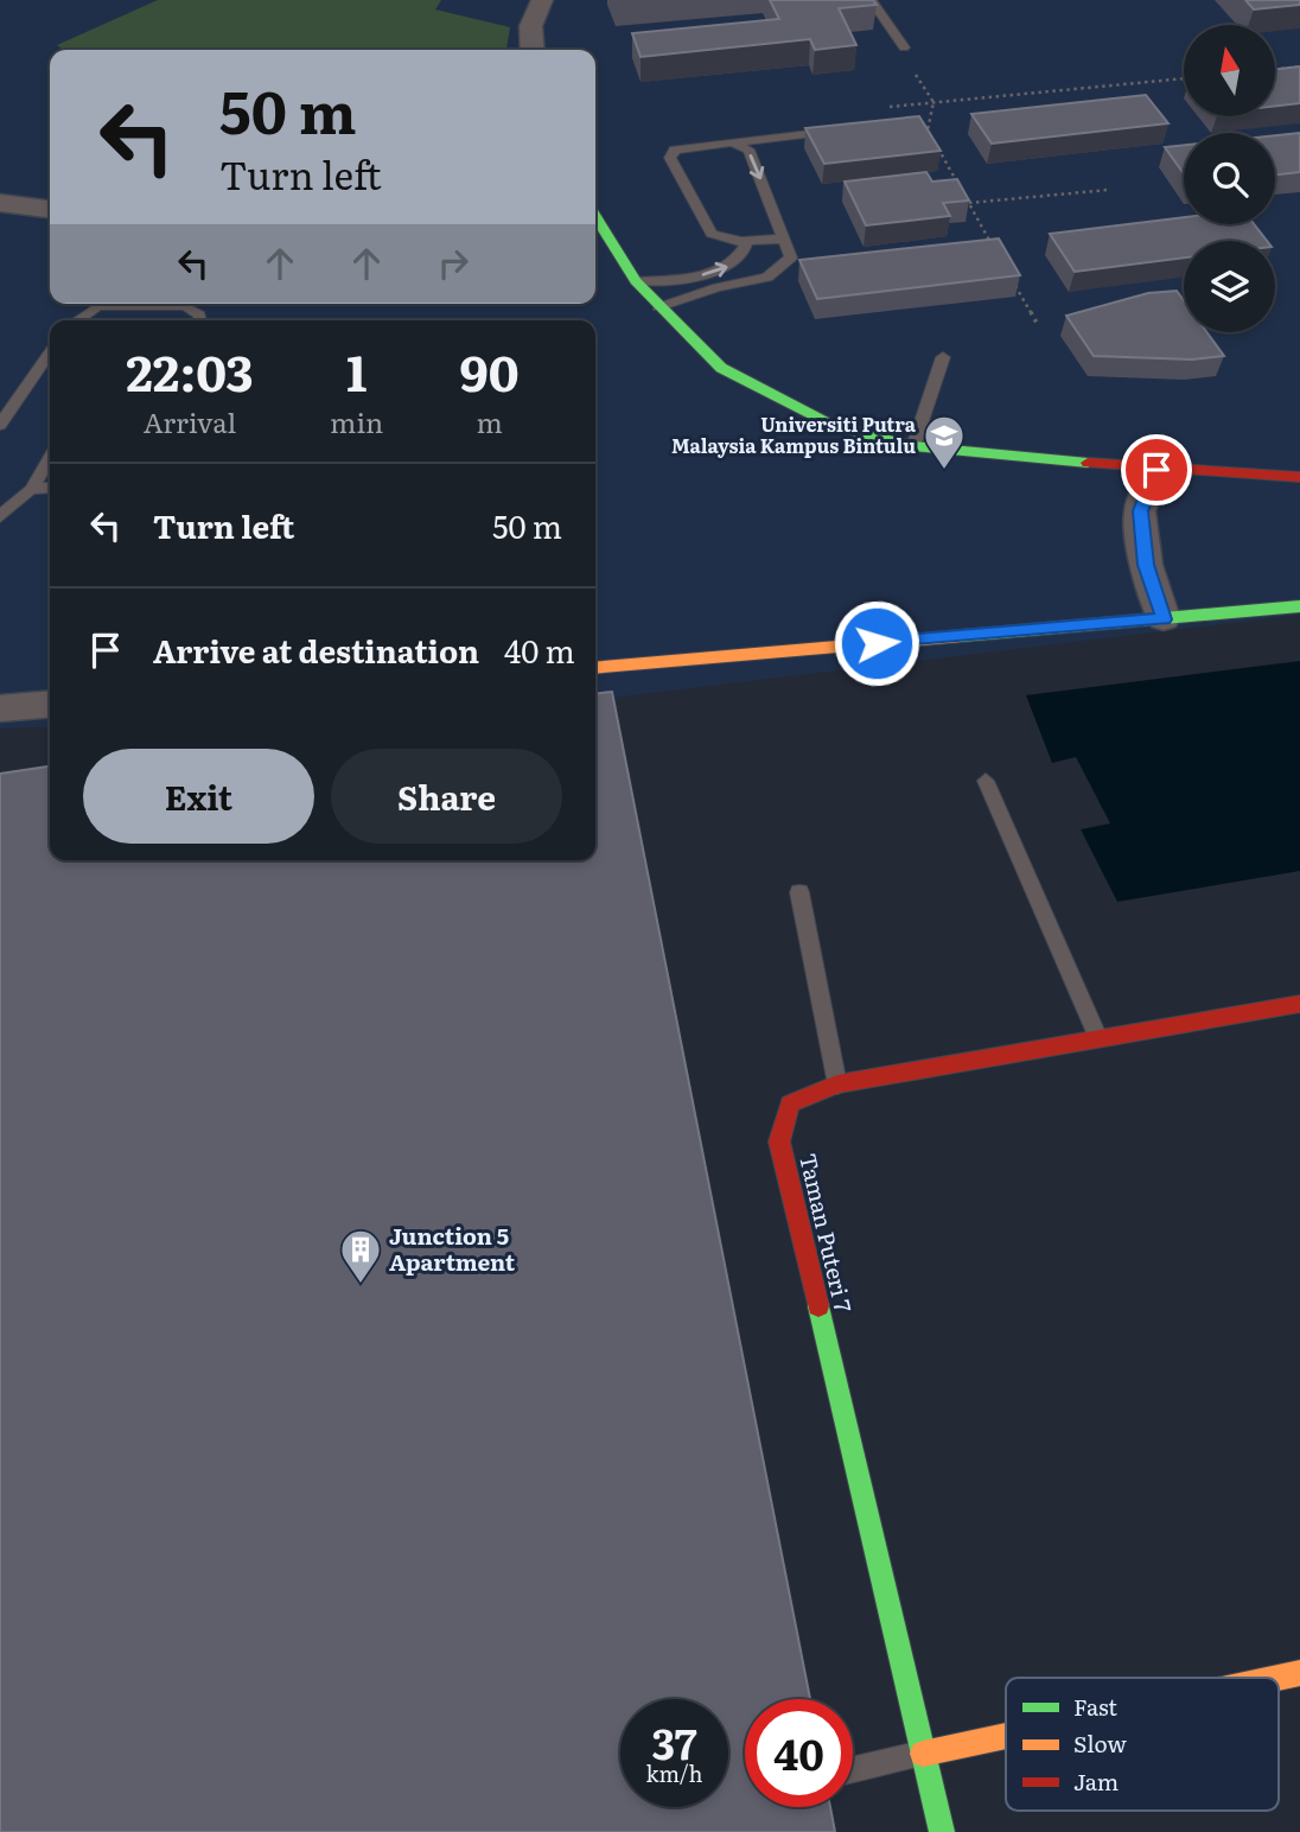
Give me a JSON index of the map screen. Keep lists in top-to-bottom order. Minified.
{"streets":{"street":["Taman Puteri 7"]},"places":{"school or university":["Universiti Putra Malaysia Kampus Bintulu"],"building":["Junction 5 Apartment"]},"legend":["Fast","Slow","Jam"],"north":"top","page":{"turn":["50 m","Turn left"],"eta":["22:03","Arrival","1","min","90","m"],"list":[{"name":"Turn left","value":"50 m"},{"name":"Arrive at destination","value":"40 m"}],"buttons":["Exit","Share"],"speed":"37 km/h","limit":"40"}}
